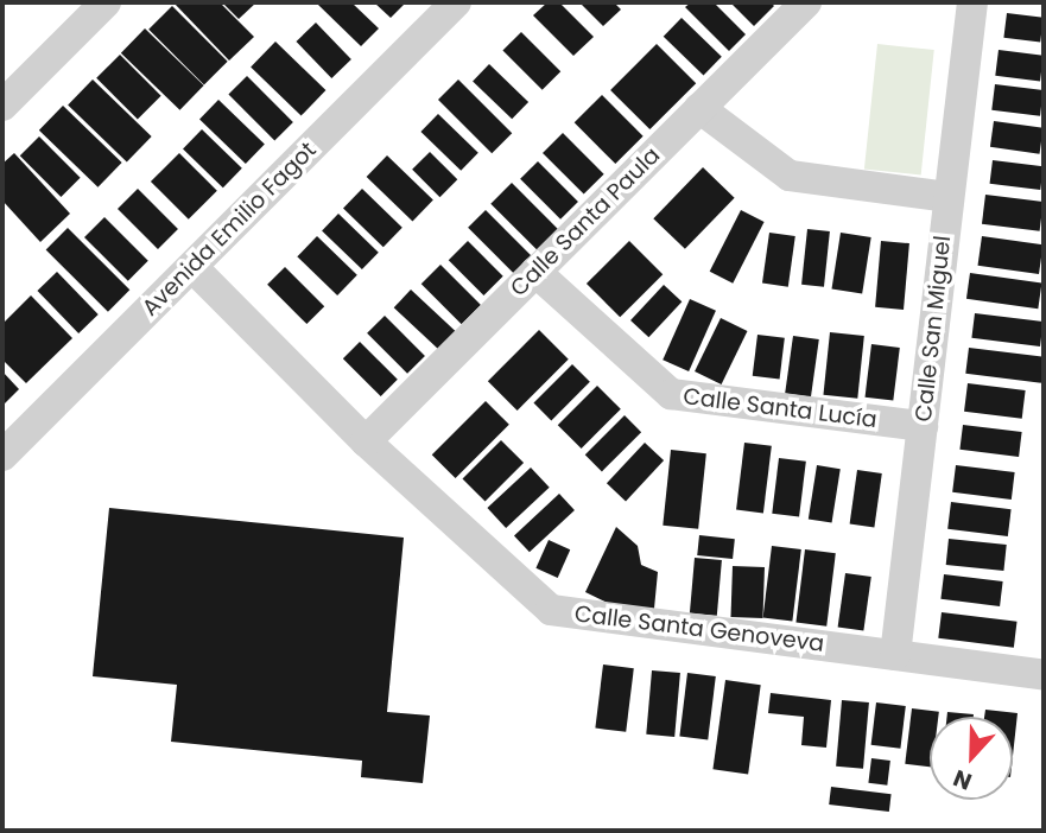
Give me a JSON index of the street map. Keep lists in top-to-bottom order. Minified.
{"streets":{"street":["Calle Santa Paula","Avenida Emilio Fagot","Calle San Miguel","Calle Santa Lucía","Calle Santa Genoveva"]},"crossings":[["Calle Santa Paula","Calle Santa Lucía"],["Calle Santa Paula","Calle Santa Genoveva"],["Avenida Emilio Fagot","Calle Santa Genoveva"],["Calle San Miguel","Calle Santa Lucía"],["Calle San Miguel","Calle Santa Genoveva"]],"north":"bottom"}
